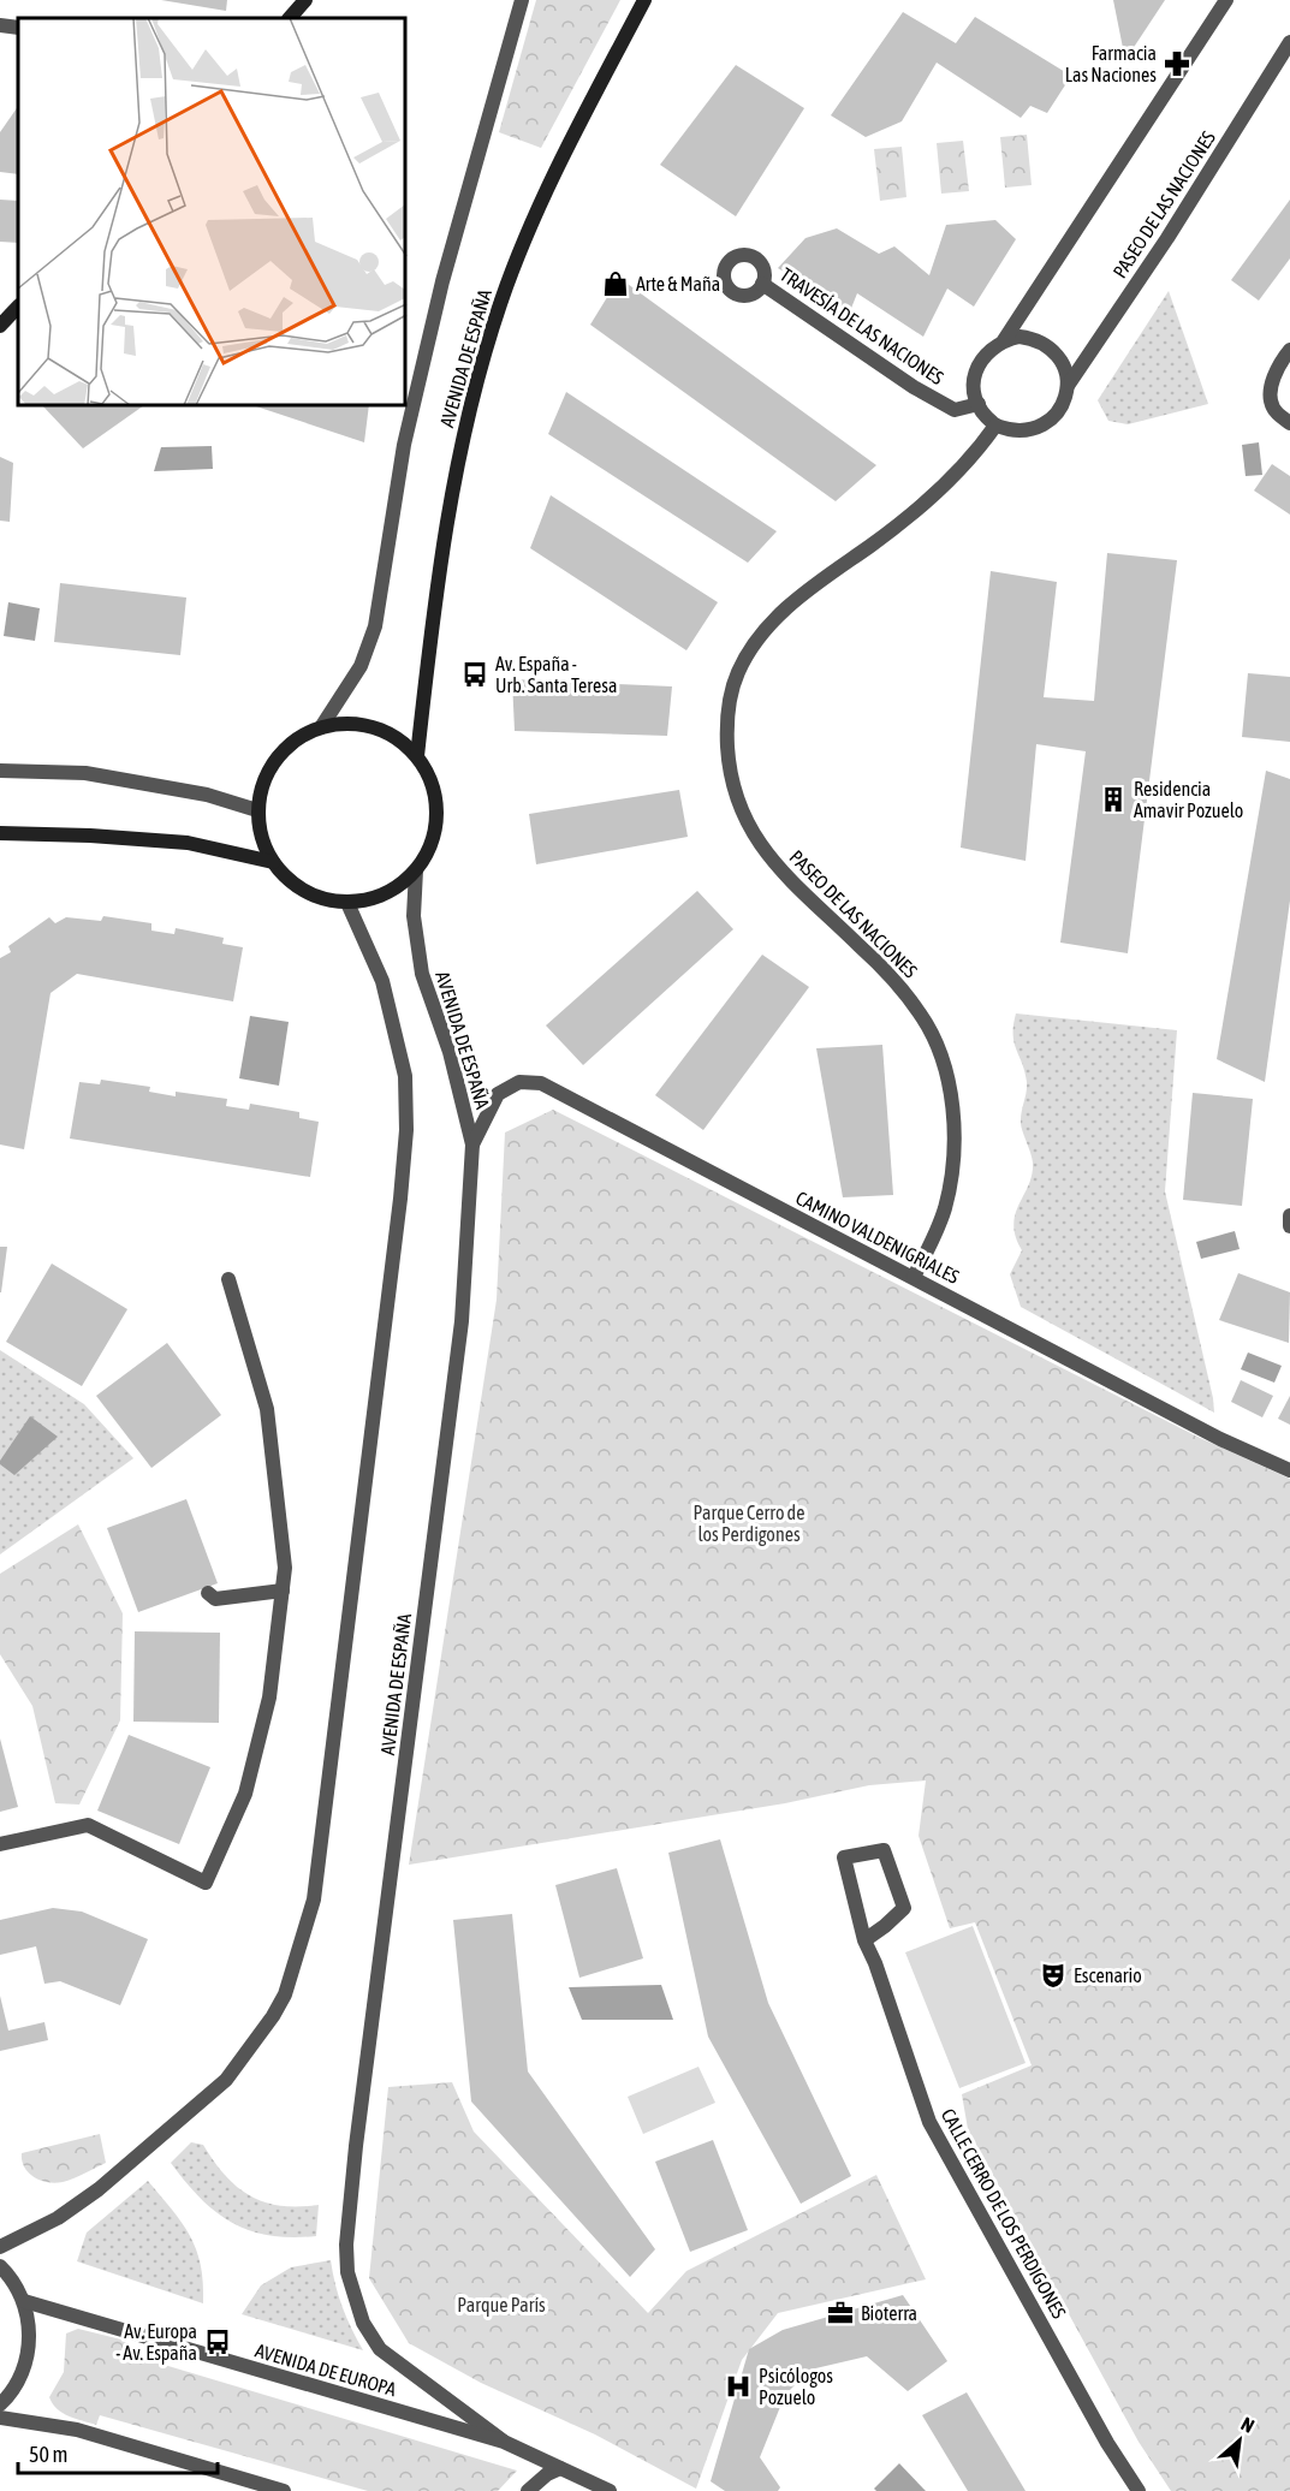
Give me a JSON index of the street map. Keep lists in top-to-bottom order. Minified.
{"streets":{"main road":["AVENIDA DE ESPAÑA"],"street":["PASEO DE LAS NACIONES","TRAVESÍA DE LAS NACIONES","CAMINO VALDENIGRIALES","CALLE CERRO DE LOS PERDIGONES","AVENIDA DE EUROPA"]},"crossings":[["PASEO DE LAS NACIONES","TRAVESÍA DE LAS NACIONES"],["PASEO DE LAS NACIONES","CAMINO VALDENIGRIALES"],["AVENIDA DE ESPAÑA","CAMINO VALDENIGRIALES"],["AVENIDA DE ESPAÑA","AVENIDA DE EUROPA"]],"parks":["Parque Cerro de los Perdigones","Parque París"],"places":{"pharmacy":["Farmacia Las Naciones"],"shop":["Arte & Maña"],"bus stop":["Av. España - Urb. Santa Teresa","Av. Europa - Av. España"],"building":["Residencia Amavir Pozuelo"],"theatre":["Escenario"],"office":["Bioterra"],"hospital":["Psicólogos Pozuelo"]},"scale_bar":"50 m","north":"top right"}
